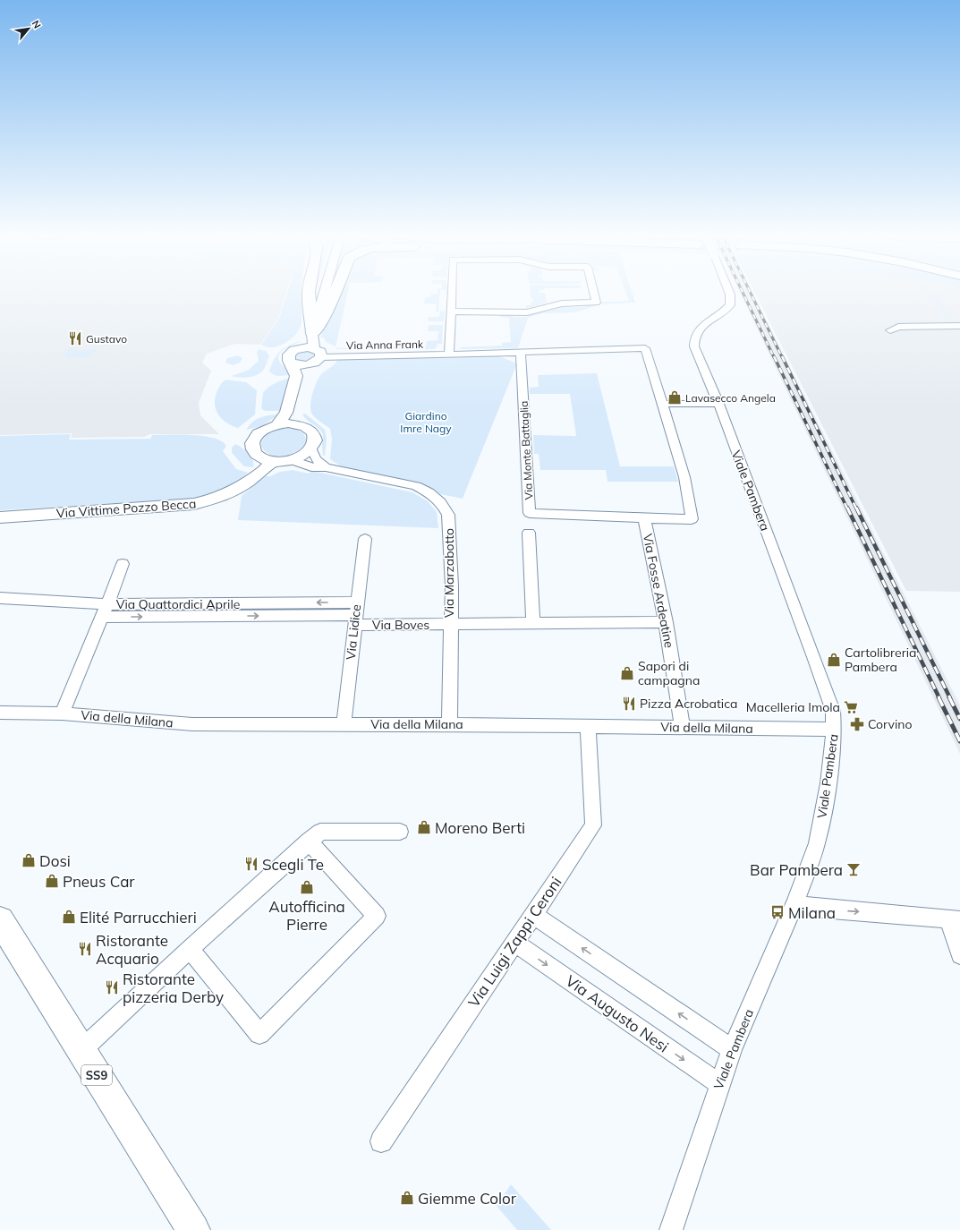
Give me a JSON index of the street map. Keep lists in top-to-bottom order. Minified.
{"streets":{"main road":["SS9"],"street":["Via Anna Frank","Via Monte Battaglia","Viale Pambera","Via Vittime Pozzo Becca","Via Marzabotto","Via Fosse Ardeatine","Via Quattordici Aprile","Via Boves","Via Lidice","Via della Milana","Via Luigi Zappi Ceroni","Via Augusto Nesi"]},"crossings":[["Via Anna Frank","Via Monte Battaglia"],["Via Monte Battaglia","Via Fosse Ardeatine"],["Viale Pambera","Via della Milana"],["Viale Pambera","Via Augusto Nesi"],["Via Vittime Pozzo Becca","Via Marzabotto"],["Via Marzabotto","Via Boves"],["Via Marzabotto","Via della Milana"],["Via Fosse Ardeatine","Via Boves"],["Via Fosse Ardeatine","Via della Milana"],["Via Quattordici Aprile","Via Boves"],["Via Quattordici Aprile","Via Lidice"],["Via Boves","Via Lidice"],["Via Lidice","Via della Milana"],["Via della Milana","Via Luigi Zappi Ceroni"],["Via Luigi Zappi Ceroni","Via Augusto Nesi"]],"parks":["Giardino Imre Nagy"],"places":{"restaurant":["Gustavo","Pizza Acrobatica","Scegli Te","Ristorante Acquario","Ristorante pizzeria Derby"],"shop":["Lavasecco Angela","Cartolibreria Pambera","Sapori di campagna","Moreno Berti","Dosi","Pneus Car","Autofficina Pierre","Elité Parrucchieri","Giemme Color"],"supermarket":["Macelleria Imola"],"pharmacy":["Corvino"],"bar":["Bar Pambera"],"bus stop":["Milana"]},"north":"top right"}
